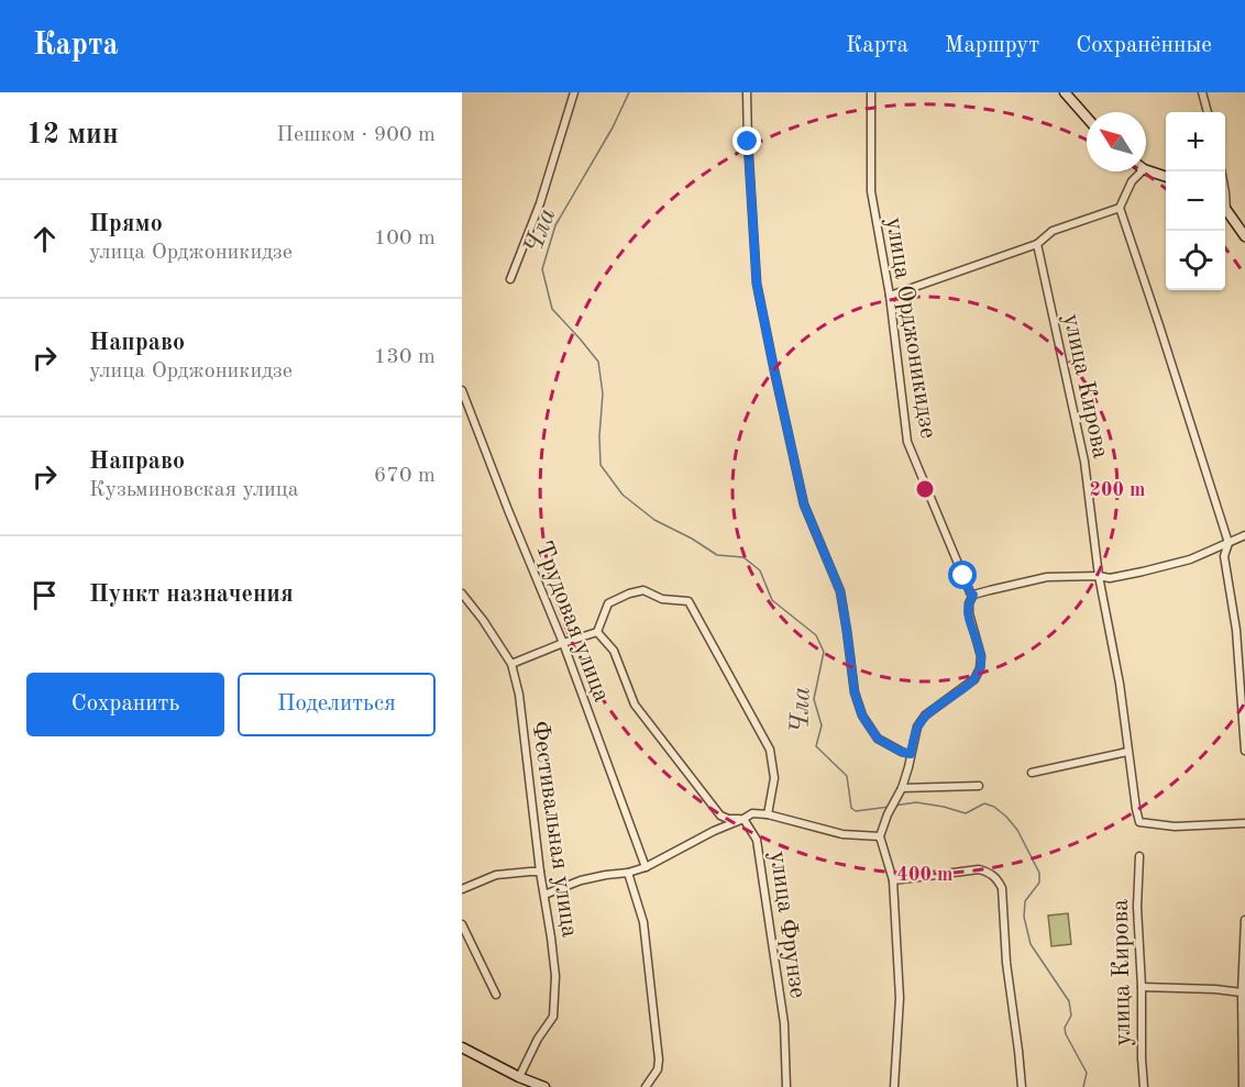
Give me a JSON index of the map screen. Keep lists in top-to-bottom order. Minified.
{"streets":{"street":["улица Орджоникидзе","улица Кирова","Трудовая улица","Фестивальная улица","улица Фрунзе"]},"water":["Чла"],"north":"top left","page":{"header":"Карта","nav":["Карта","Маршрут","Сохранённые"],"heading":["12 мин","Пешком · 900 m"],"map_buttons":["+","−"],"list":[["Прямо","улица Орджоникидзе","100 m"],["Направо","улица Орджоникидзе","130 m"],["Направо","Кузьминовская улица","670 m"],"Пункт назначения"],"buttons":["Сохранить","Поделиться"]},"rings":["200 m","400 m"]}
